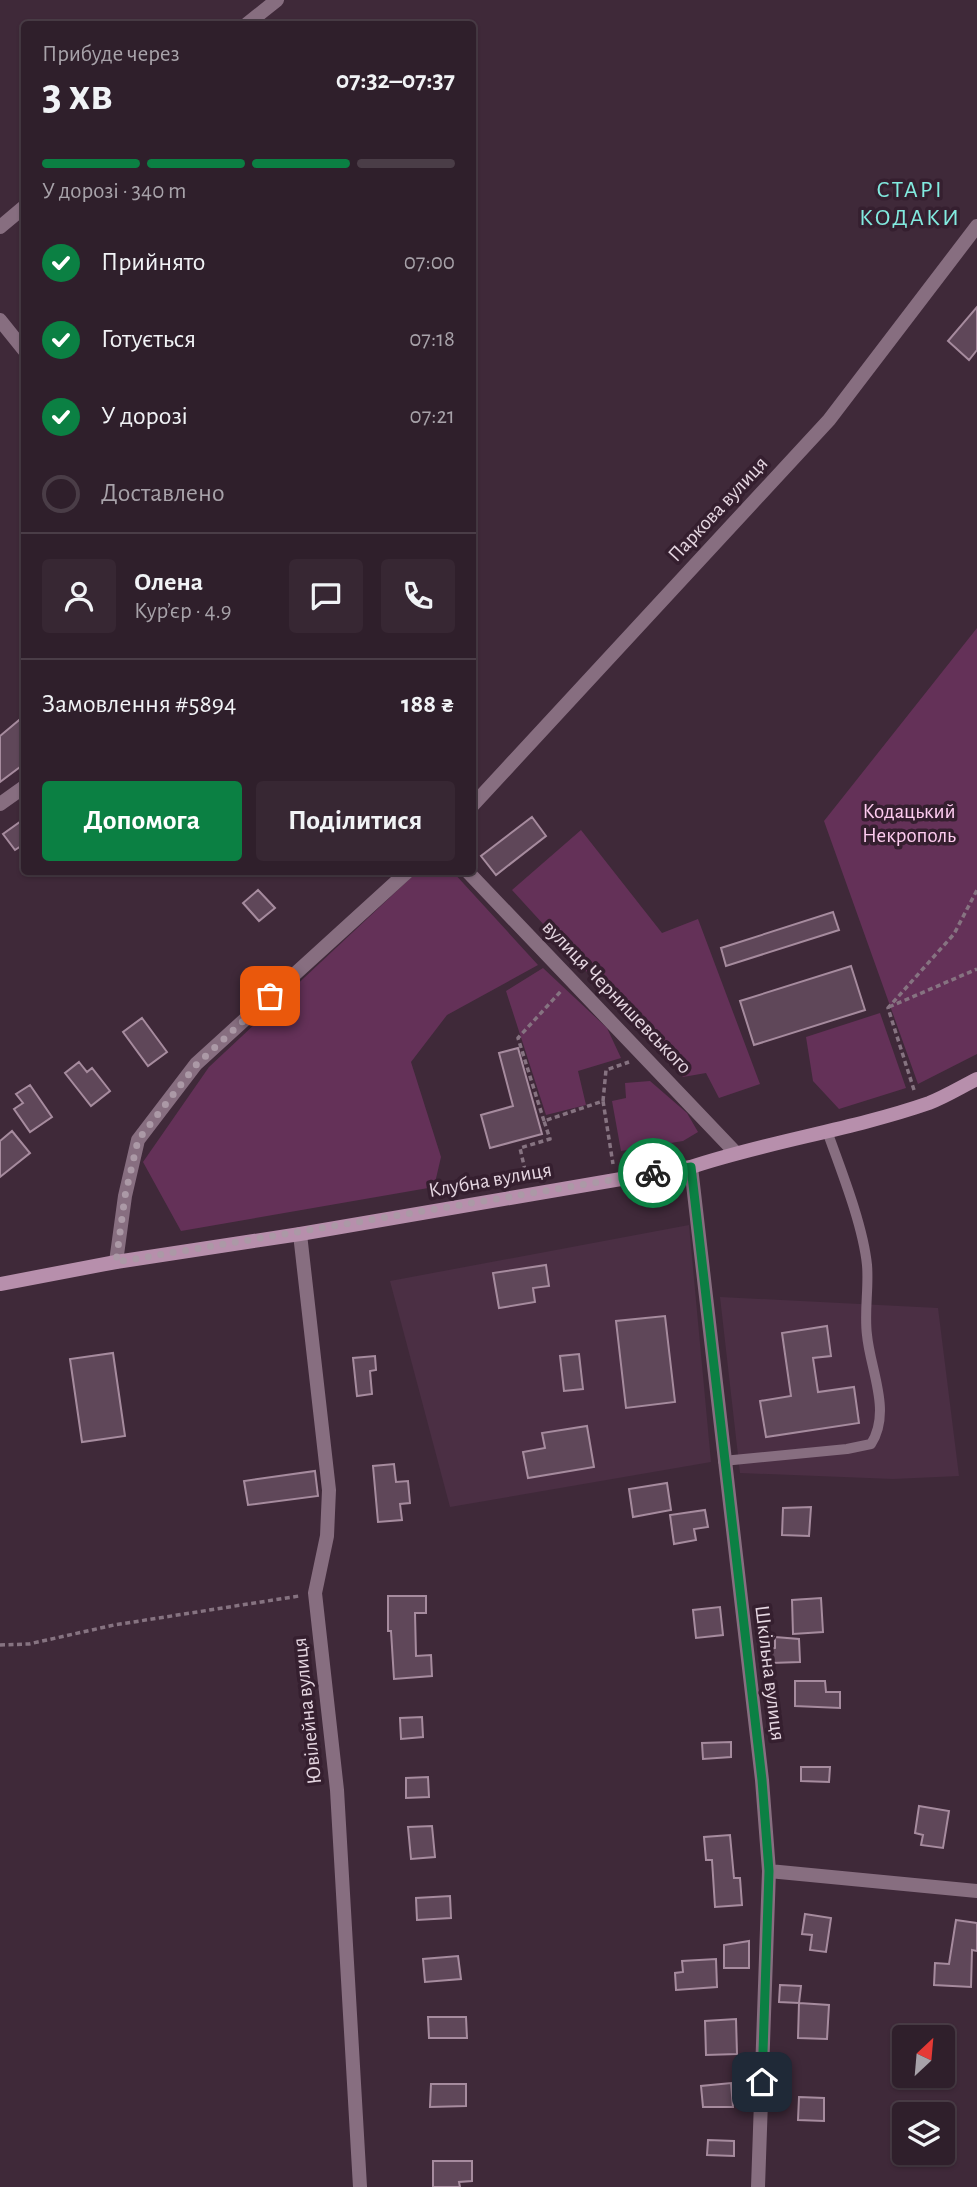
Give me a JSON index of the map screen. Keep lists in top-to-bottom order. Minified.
{"streets":{"street":["Паркова вулиця","вулиця Чернишевського","Клубна вулиця","Шкільна вулиця","Ювілейна вулиця"]},"crossings":[["вулиця Чернишевського","Клубна вулиця"],["Клубна вулиця","Шкільна вулиця"],["Клубна вулиця","Ювілейна вулиця"]],"districts":["СТАРІ КОДАКИ"],"parks":["Кодацький Некрополь"],"north":"top right","page":{"heading":["3 хв","Прибуде через","07:32–07:37"],"panel":["Олена","Кур’єр · 4.9","Замовлення #5894","188 ₴"],"bar":"У дорозі · 340 m","list":[["Прийнято","07:00"],["Готується","07:18"],["У дорозі","07:21"],"Доставлено"],"buttons":["Допомога","Поділитися"]}}
